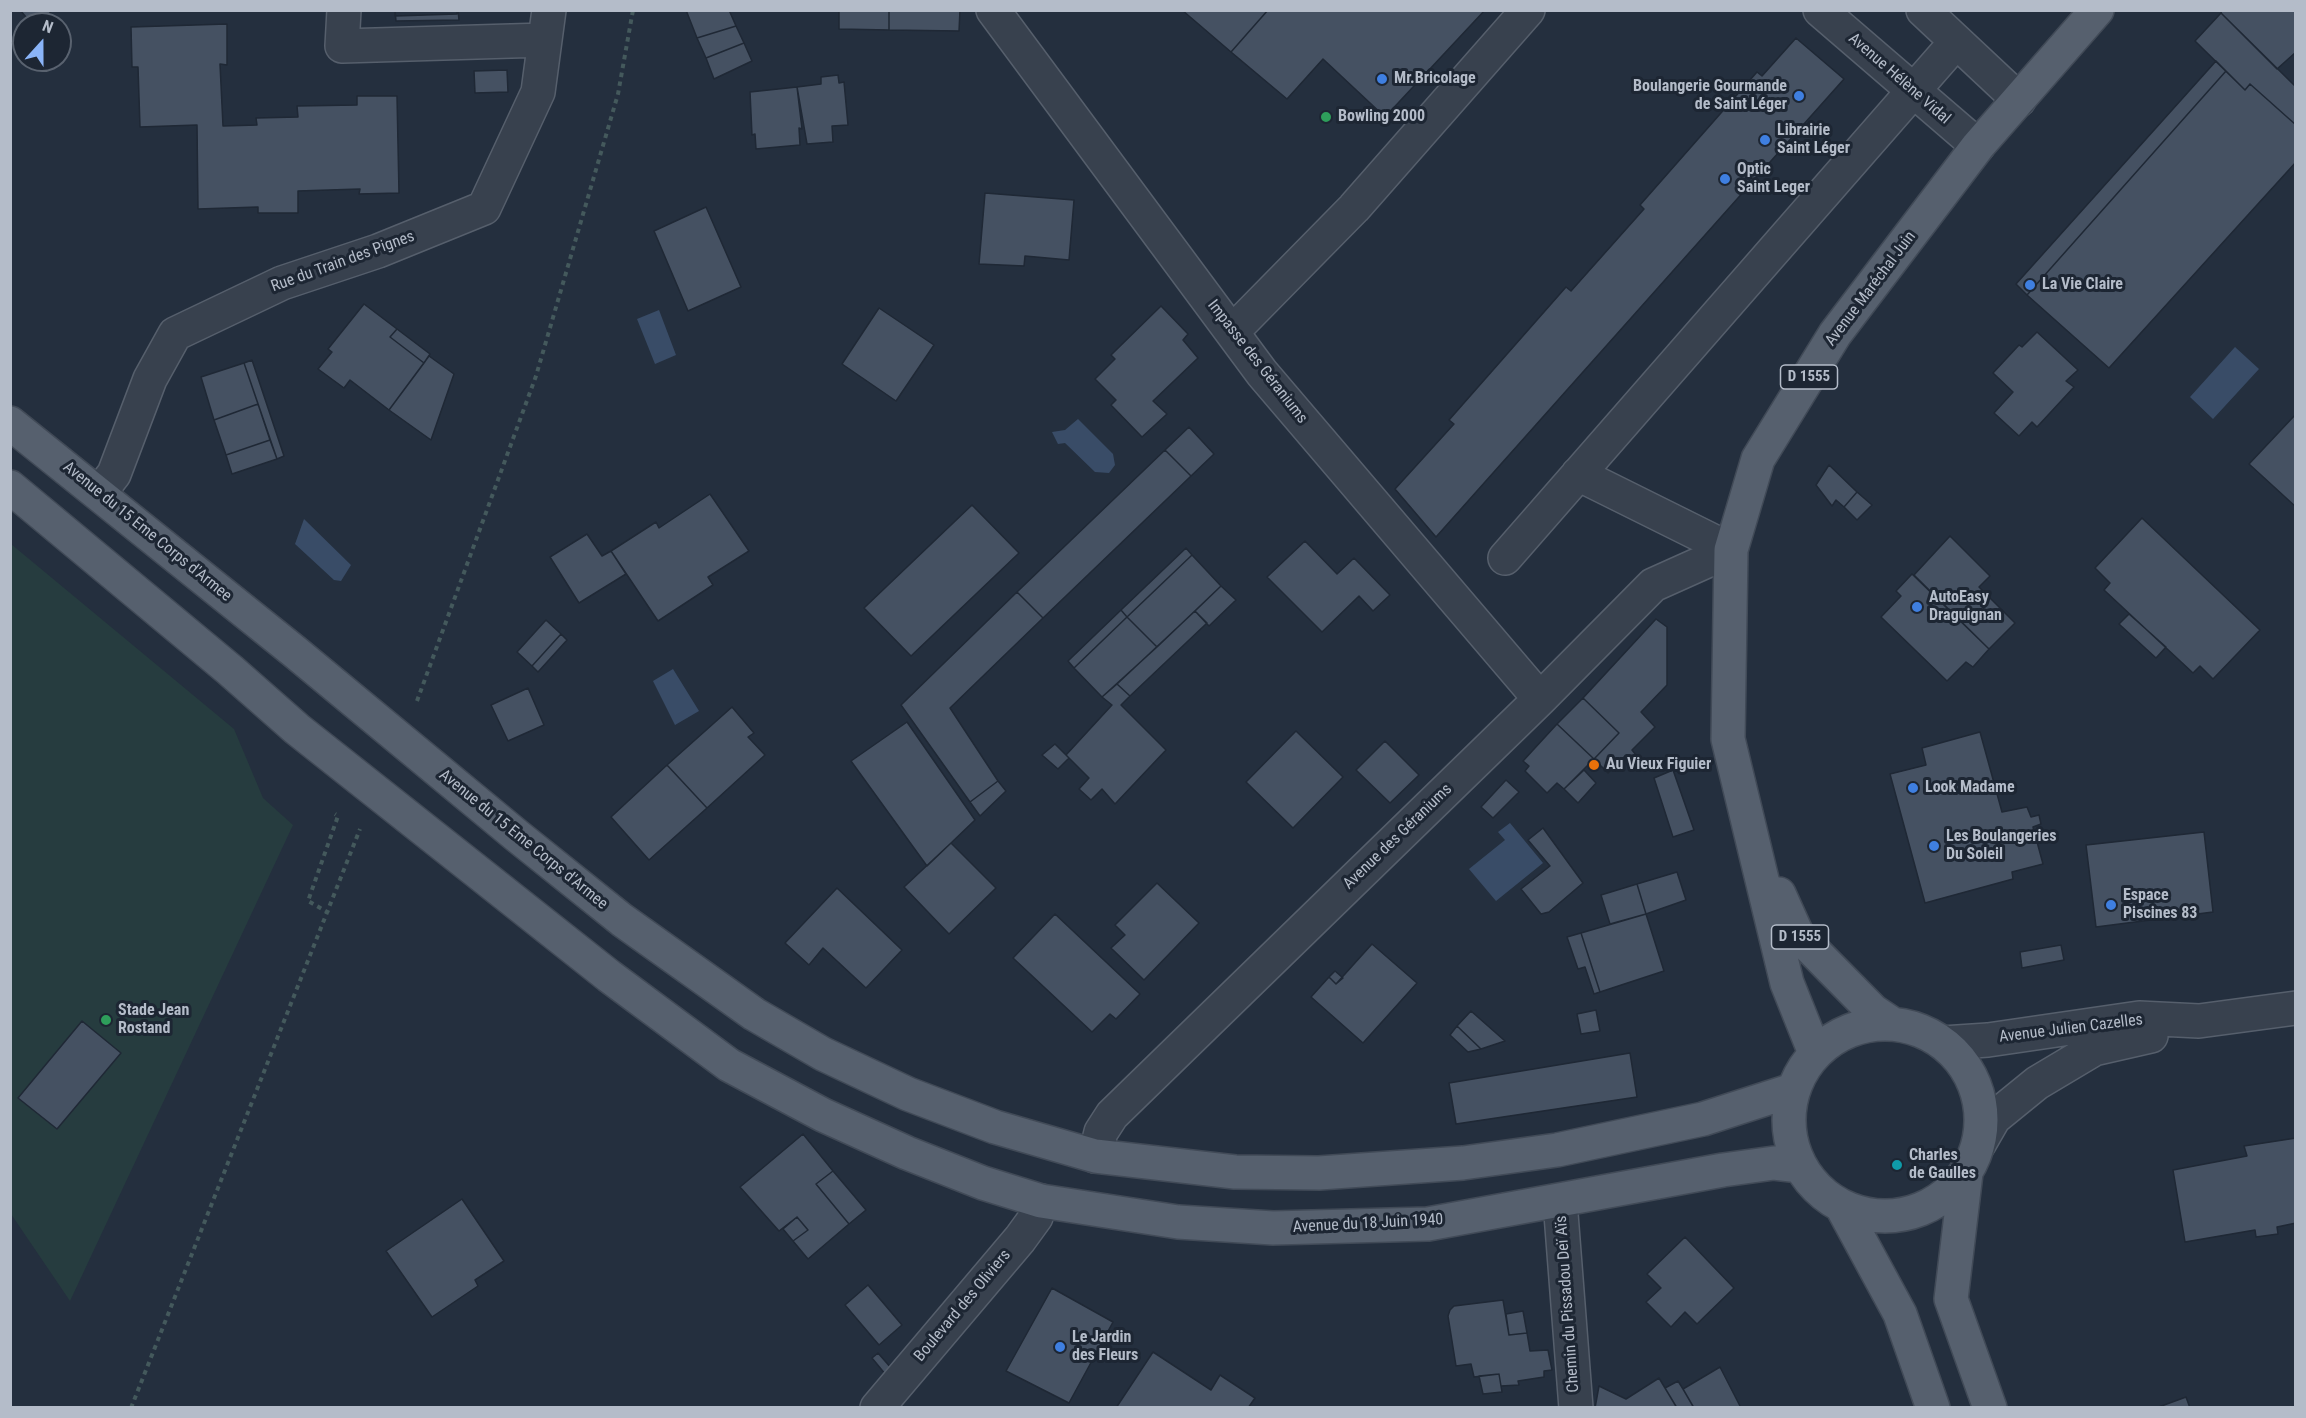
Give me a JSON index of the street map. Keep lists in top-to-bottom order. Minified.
{"streets":{"main road":["Avenue Maréchal Juin","D 1555","Avenue du 15 Eme Corps d'Armee","Avenue du 18 Juin 1940"],"street":["Avenue Hélène Vidal","Rue du Train des Pignes","Impasse des Géraniums","Avenue des Géraniums","Avenue Julien Cazelles","Chemin du Pissadou Deï Aïs","Boulevard des Oliviers"]},"crossings":[["Avenue Hélène Vidal","Avenue Maréchal Juin"],["Rue du Train des Pignes","Avenue du 15 Eme Corps d'Armee"],["Avenue Maréchal Juin","Avenue des Géraniums"],["Avenue Maréchal Juin","Avenue Julien Cazelles"],["Avenue Maréchal Juin","Avenue du 18 Juin 1940"],["Impasse des Géraniums","Avenue des Géraniums"],["Avenue du 15 Eme Corps d'Armee","Avenue des Géraniums"],["Avenue Julien Cazelles","Avenue du 18 Juin 1940"],["Avenue du 18 Juin 1940","Chemin du Pissadou Deï Aïs"],["Avenue du 18 Juin 1940","Boulevard des Oliviers"]],"places":["Mr.Bricolage","Boulangerie Gourmande de Saint Léger","Bowling 2000","Librairie Saint Léger","Optic Saint Leger","La Vie Claire","AutoEasy Draguignan","Au Vieux Figuier","Look Madame","Les Boulangeries Du Soleil","Espace Piscines 83","Stade Jean Rostand","Charles de Gaulles","Le Jardin des Fleurs"],"north":"top"}
